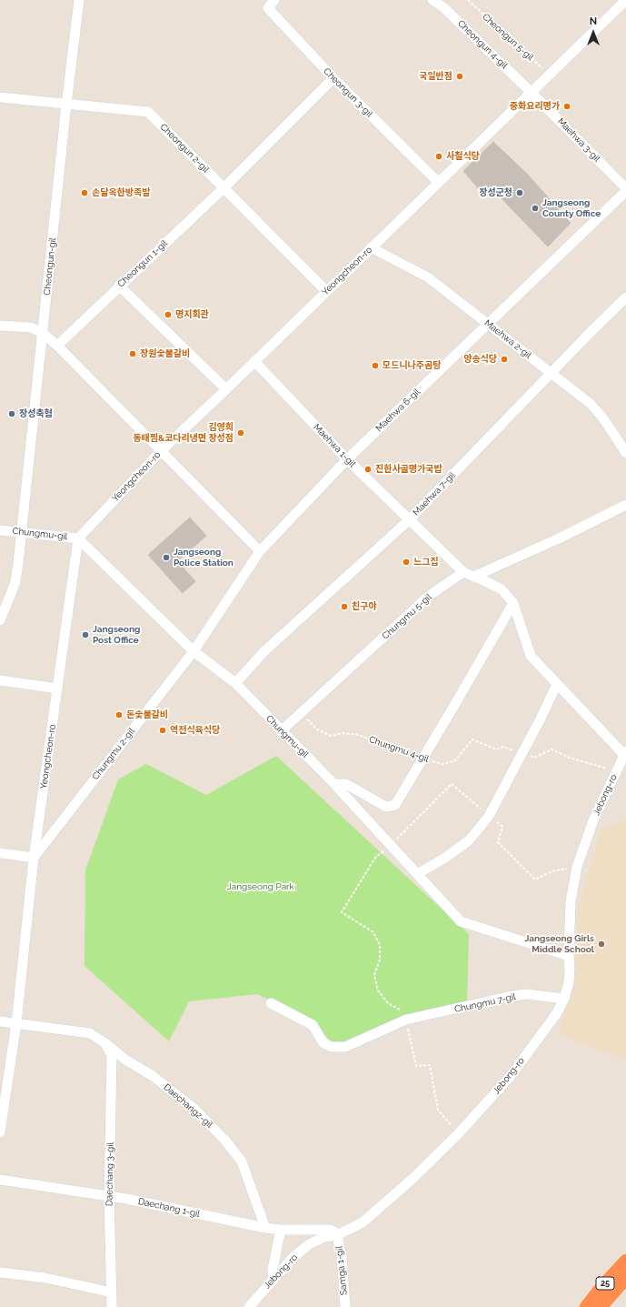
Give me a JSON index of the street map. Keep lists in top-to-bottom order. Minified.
{"streets":{"highway":["25"],"street":["Cheongun 4-gil","Cheongun 3-gil","Maehwa 3-gil","Cheongun 2-gil","Cheongun 1-gil","Cheongun-gil","Yeongcheon-ro","Maehwa 2-gil","Maehwa 6-gil","Maehwa 1-gil","Maehwa 7-gil","Chungmu-gil","Chungmu 5-gil","Chungmu 2-gil","Jebong-ro","Chungmu 7-gil","Daechang2-gil","Daechang 3-gil","Daechang 1-gil","Samga 1-gil"],"path":["Cheongun 5-gil","Chungmu 4-gil"]},"crossings":[["Cheongun 5-gil","Yeongcheon-ro"],["Cheongun 4-gil","Maehwa 3-gil"],["Cheongun 4-gil","Yeongcheon-ro"],["Cheongun 3-gil","Cheongun 1-gil"],["Cheongun 3-gil","Yeongcheon-ro"],["Maehwa 3-gil","Yeongcheon-ro"],["Maehwa 3-gil","Maehwa 6-gil"],["Cheongun 2-gil","Cheongun 1-gil"],["Cheongun 2-gil","Cheongun-gil"],["Cheongun 2-gil","Yeongcheon-ro"],["Cheongun-gil","Chungmu-gil"],["Yeongcheon-ro","Maehwa 2-gil"],["Yeongcheon-ro","Maehwa 1-gil"],["Yeongcheon-ro","Chungmu-gil"],["Yeongcheon-ro","Chungmu 2-gil"],["Yeongcheon-ro","Daechang2-gil"],["Maehwa 2-gil","Maehwa 6-gil"],["Maehwa 2-gil","Maehwa 7-gil"],["Maehwa 6-gil","Maehwa 1-gil"],["Maehwa 6-gil","Chungmu-gil"],["Maehwa 6-gil","Chungmu 2-gil"],["Maehwa 1-gil","Maehwa 7-gil"],["Maehwa 1-gil","Chungmu 5-gil"],["Maehwa 7-gil","Chungmu-gil"],["Chungmu-gil","Chungmu 5-gil"],["Chungmu-gil","Chungmu 2-gil"],["Chungmu-gil","Jebong-ro"],["Chungmu 5-gil","Chungmu 4-gil"],["Chungmu 4-gil","Jebong-ro"],["Jebong-ro","Chungmu 7-gil"],["Jebong-ro","Daechang 1-gil"],["Jebong-ro","Samga 1-gil"],["Daechang2-gil","Daechang 3-gil"],["Daechang2-gil","Daechang 1-gil"],["Daechang 3-gil","Daechang 1-gil"],["Daechang 1-gil","Samga 1-gil"]],"parks":["Jangseong Park"],"places":["국일반점","중화요리명가","사철식당","손달옥한방족발","장성군청","Jangseong County Office","명지회관","장원숯불갈비","양송식당","모드니나주곰탕","장성축협","김영희 동태찜&코다리냉면 장성점","진한사골명가국밥","Jangseong Police Station","느그집","친구야","Jangseong Post Office","돈숯불갈비","역전식육식당","Jangseong Girls Middle School"],"north":"top"}
